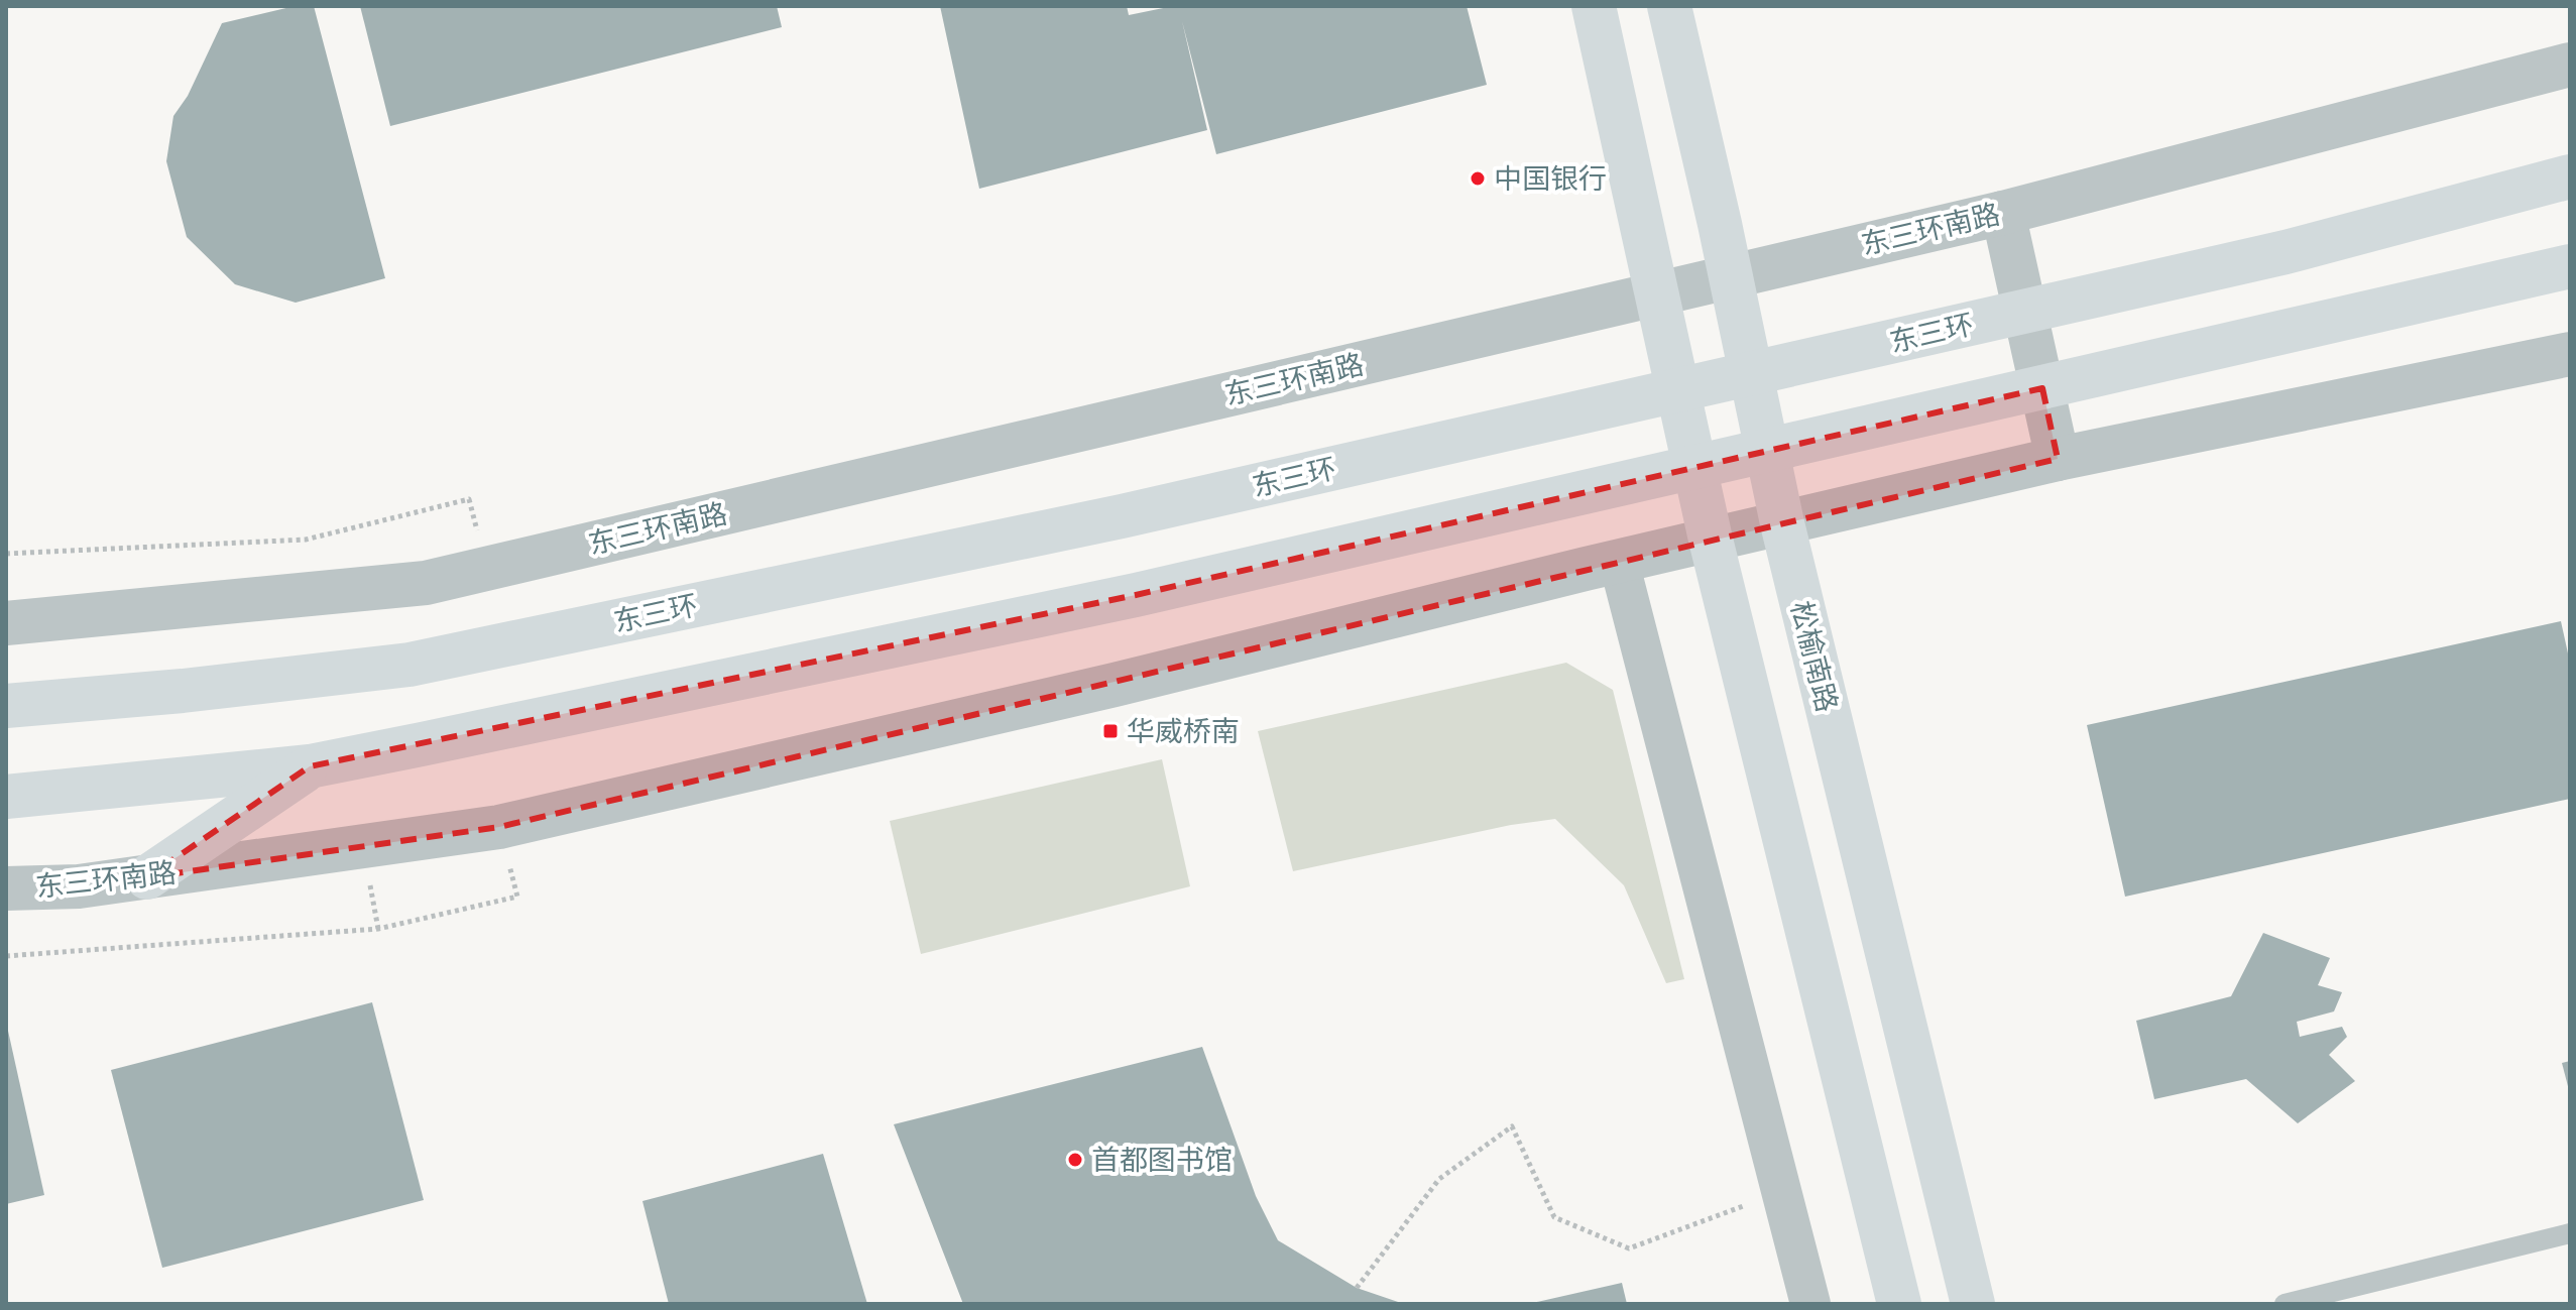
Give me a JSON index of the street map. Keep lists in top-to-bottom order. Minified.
{"streets":{"main road":["东三环","松榆南路"],"street":["东三环南路"]},"crossings":[["东三环南路","松榆南路"]],"places":{"other":["中国银行","首都图书馆"],"transit":["华威桥南"]}}
